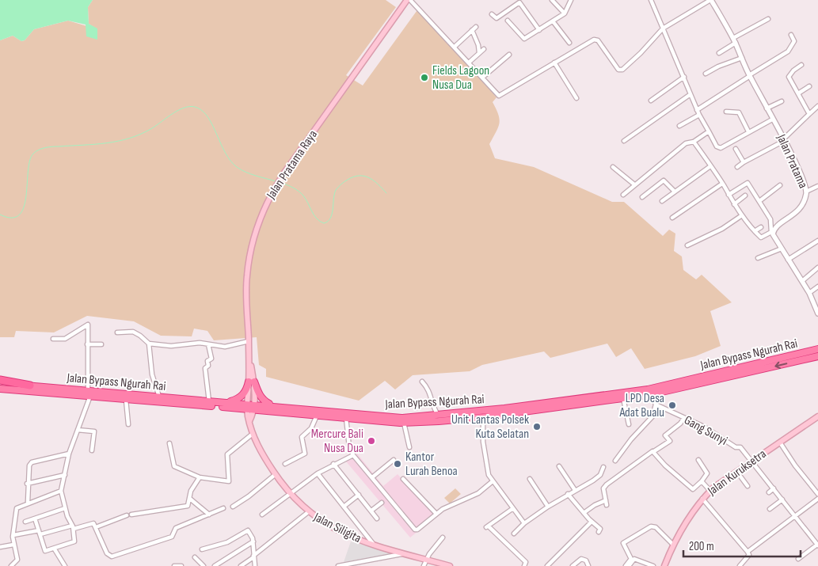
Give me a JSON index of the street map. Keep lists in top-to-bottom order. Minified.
{"streets":{"highway":["Jalan Bypass Ngurah Rai"],"main road":["Jalan Pratama Raya","Jalan Kuruksetra","Jalan Siligita"],"street":["Jalan Pratama","Gang Sunyi"]},"crossings":[["Jalan Pratama Raya","Jalan Bypass Ngurah Rai"],["Jalan Pratama Raya","Jalan Siligita"],["Jalan Bypass Ngurah Rai","Jalan Siligita"],["Gang Sunyi","Jalan Kuruksetra"]],"places":["Fields Lagoon Nusa Dua","LPD Desa Adat Bualu","Unit Lantas Polsek Kuta Selatan","Mercure Bali Nusa Dua","Kantor Lurah Benoa"],"scale_bar":"200 m"}
